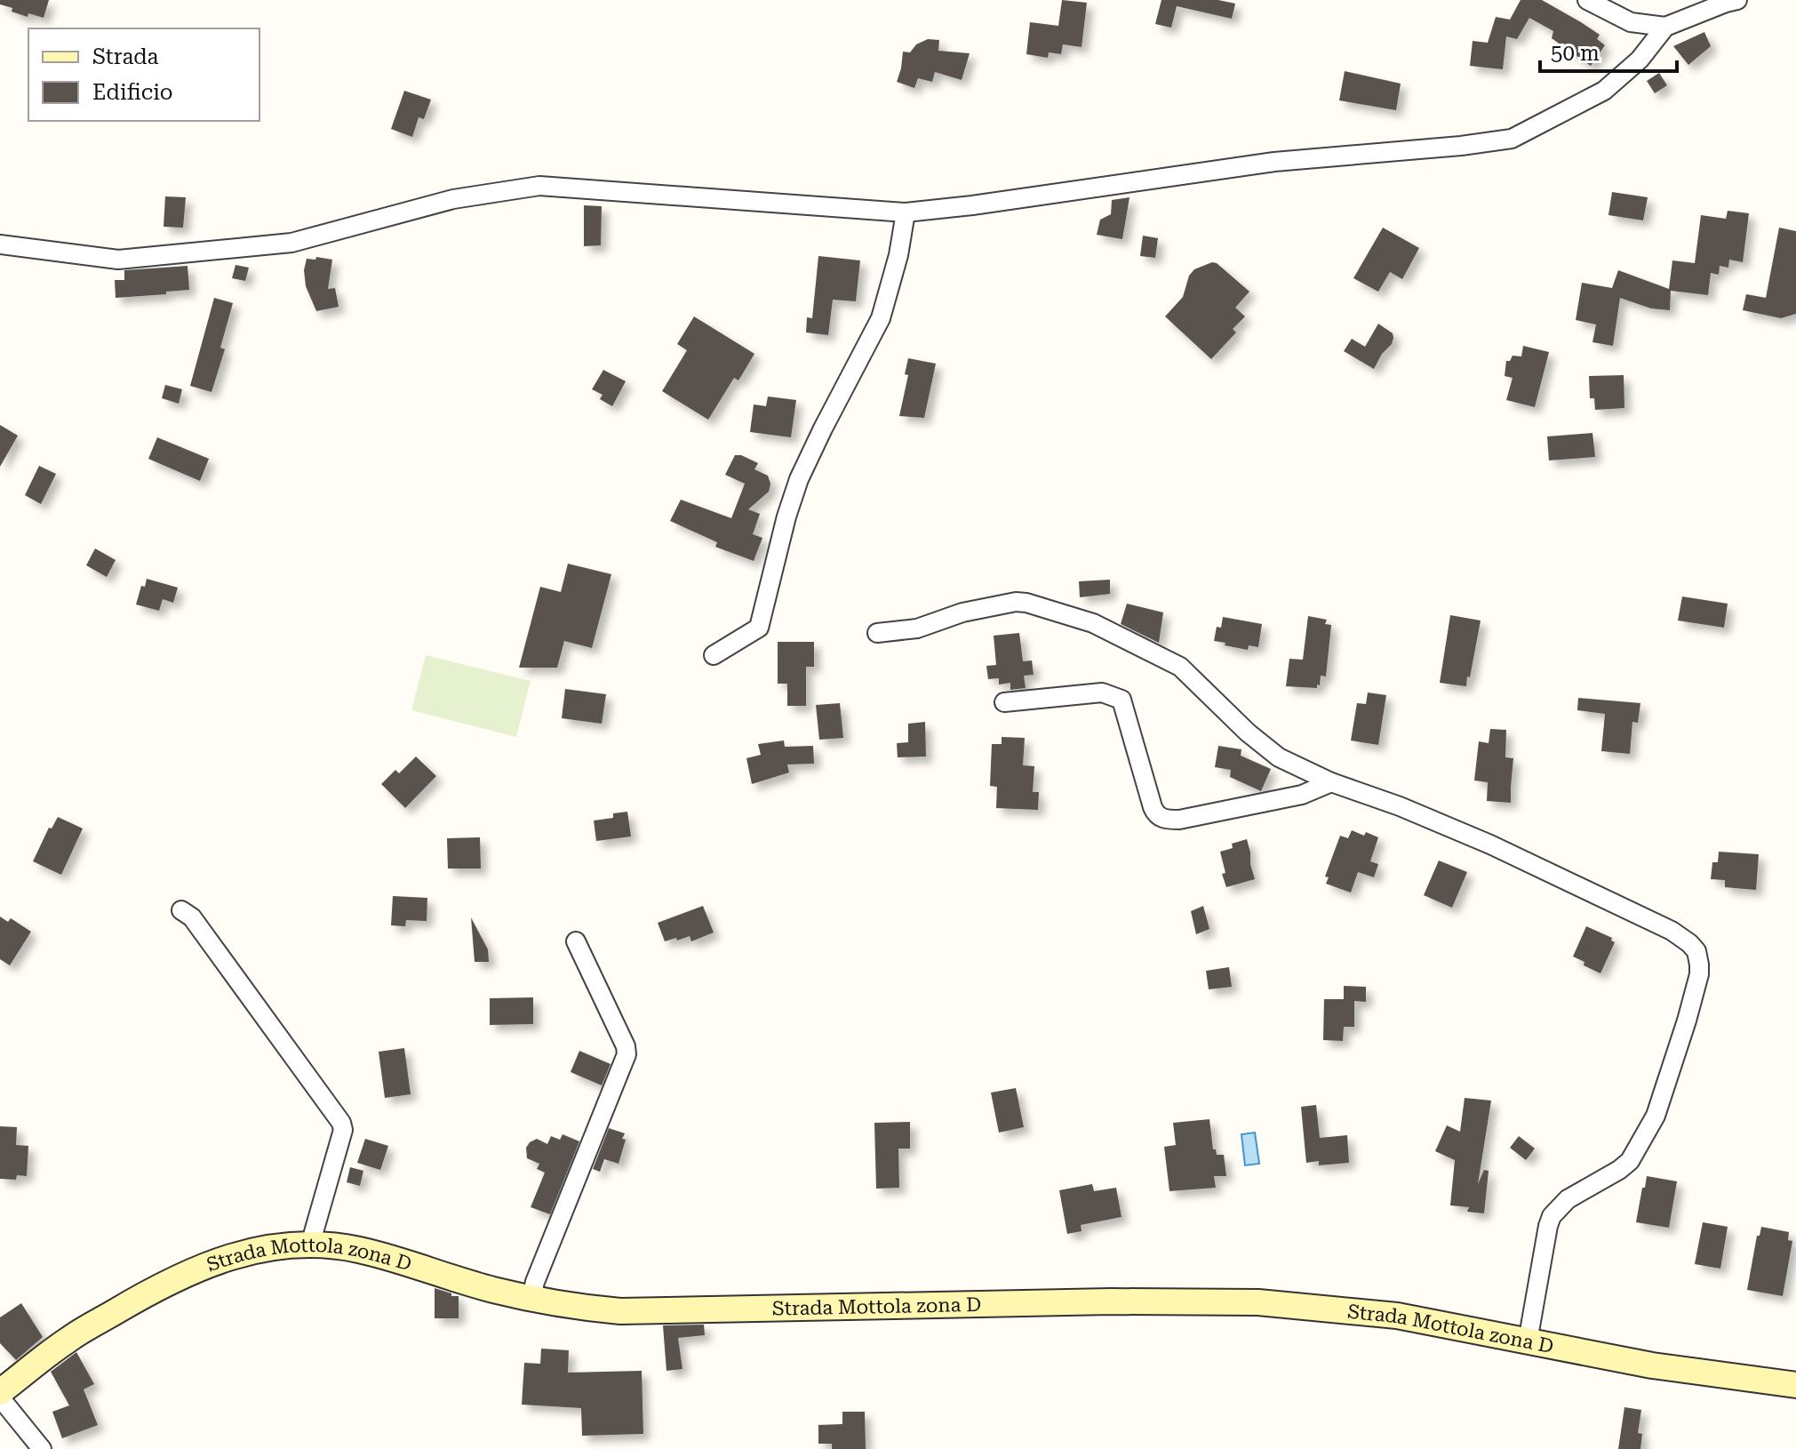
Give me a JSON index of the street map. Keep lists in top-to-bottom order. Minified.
{"streets":{"main road":["Strada Mottola zona D"]},"legend":["Strada","Edificio"],"scale_bar":"50 m"}
